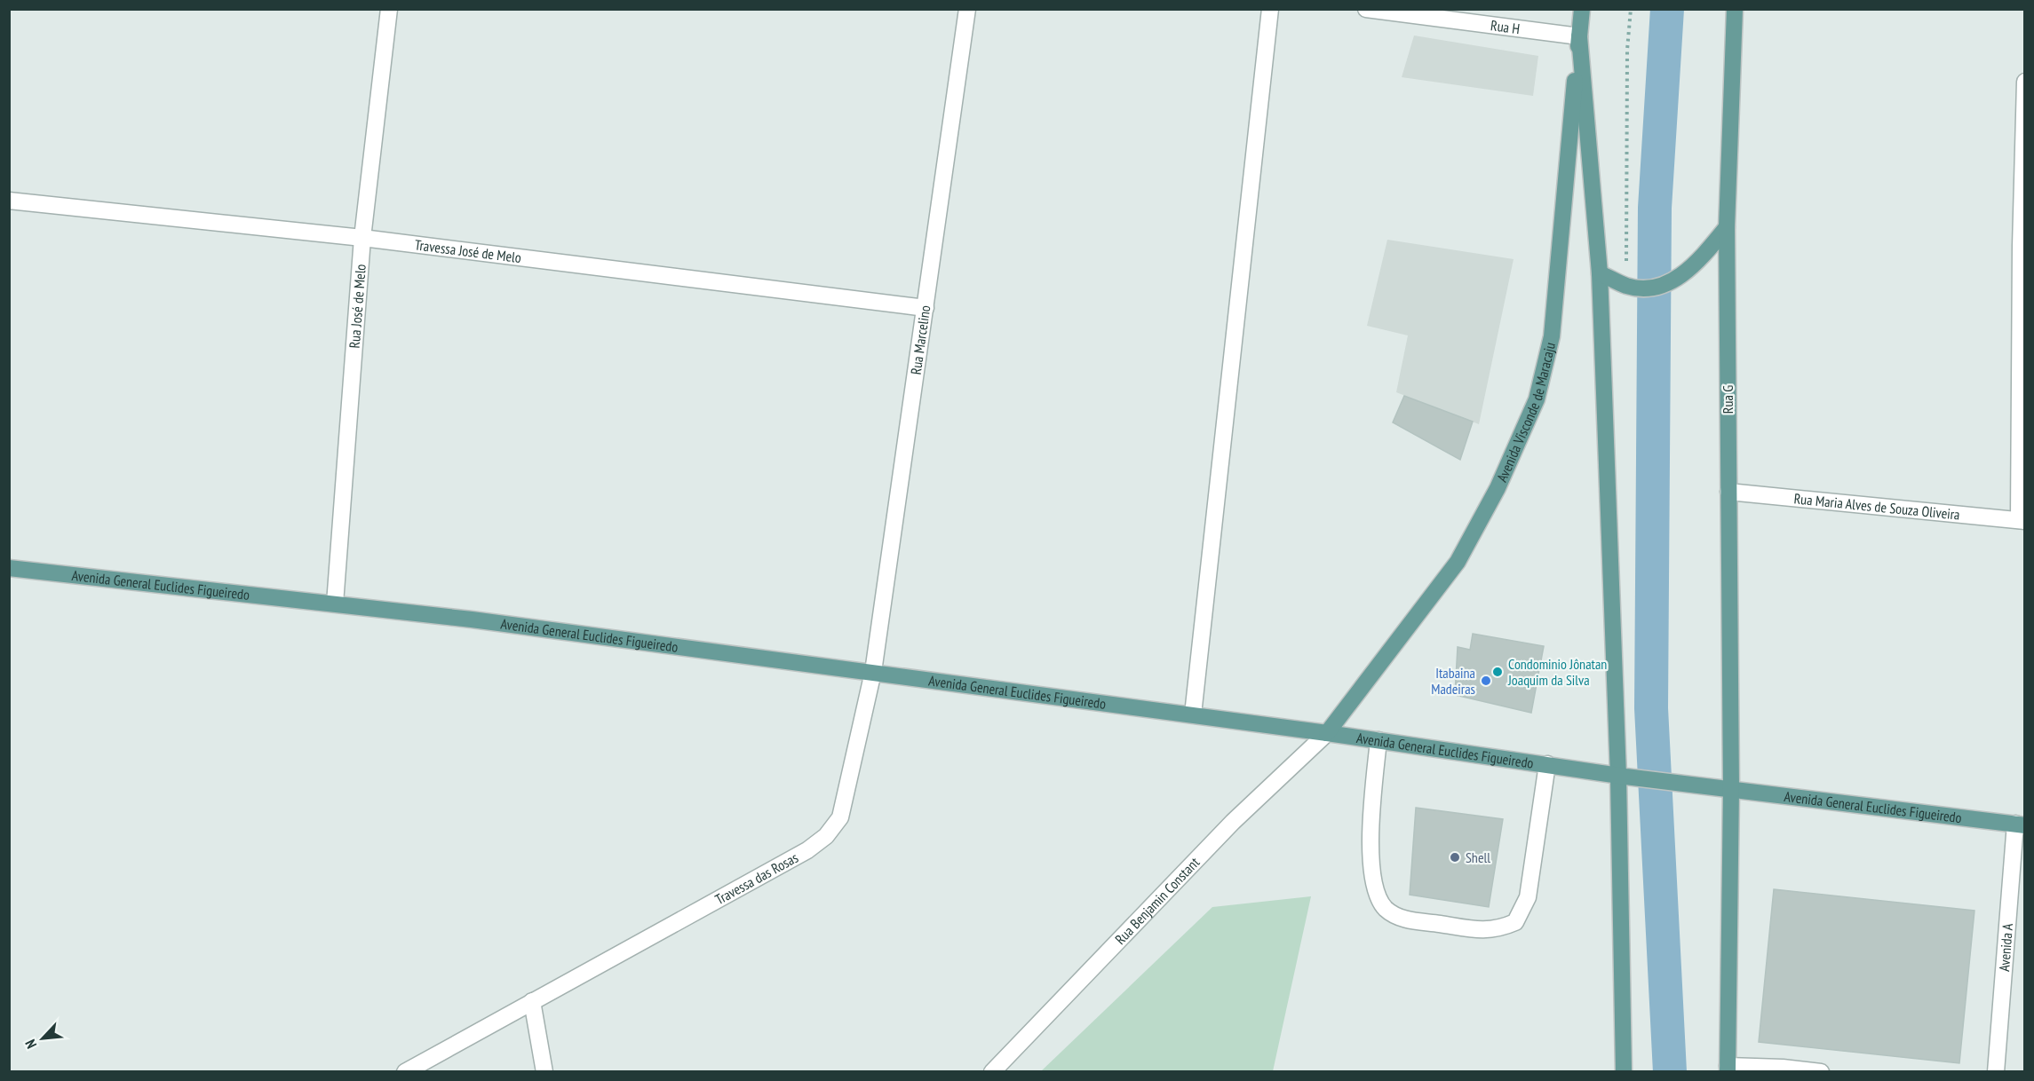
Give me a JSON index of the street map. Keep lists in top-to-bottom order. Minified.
{"streets":{"main road":["Rua G","Avenida Visconde de Maracaju","Avenida General Euclides Figueiredo"],"street":["Rua H","Travessa José de Melo","Rua José de Melo","Rua Marcelino","Rua Maria Alves de Souza Oliveira","Travessa das Rosas","Rua Benjamin Constant","Avenida A"]},"crossings":[["Rua H","Avenida Visconde de Maracaju"],["Travessa José de Melo","Rua José de Melo"],["Travessa José de Melo","Rua Marcelino"],["Rua José de Melo","Avenida General Euclides Figueiredo"],["Rua Marcelino","Avenida General Euclides Figueiredo"],["Rua Marcelino","Travessa das Rosas"],["Rua G","Rua Maria Alves de Souza Oliveira"],["Rua G","Avenida General Euclides Figueiredo"],["Avenida Visconde de Maracaju","Avenida General Euclides Figueiredo"],["Avenida Visconde de Maracaju","Rua Benjamin Constant"],["Avenida General Euclides Figueiredo","Travessa das Rosas"],["Avenida General Euclides Figueiredo","Rua Benjamin Constant"],["Avenida General Euclides Figueiredo","Avenida A"]],"places":["Condominio Jônatan Joaquim da Silva","Itabaina Madeiras","Shell"],"north":"bottom left"}
